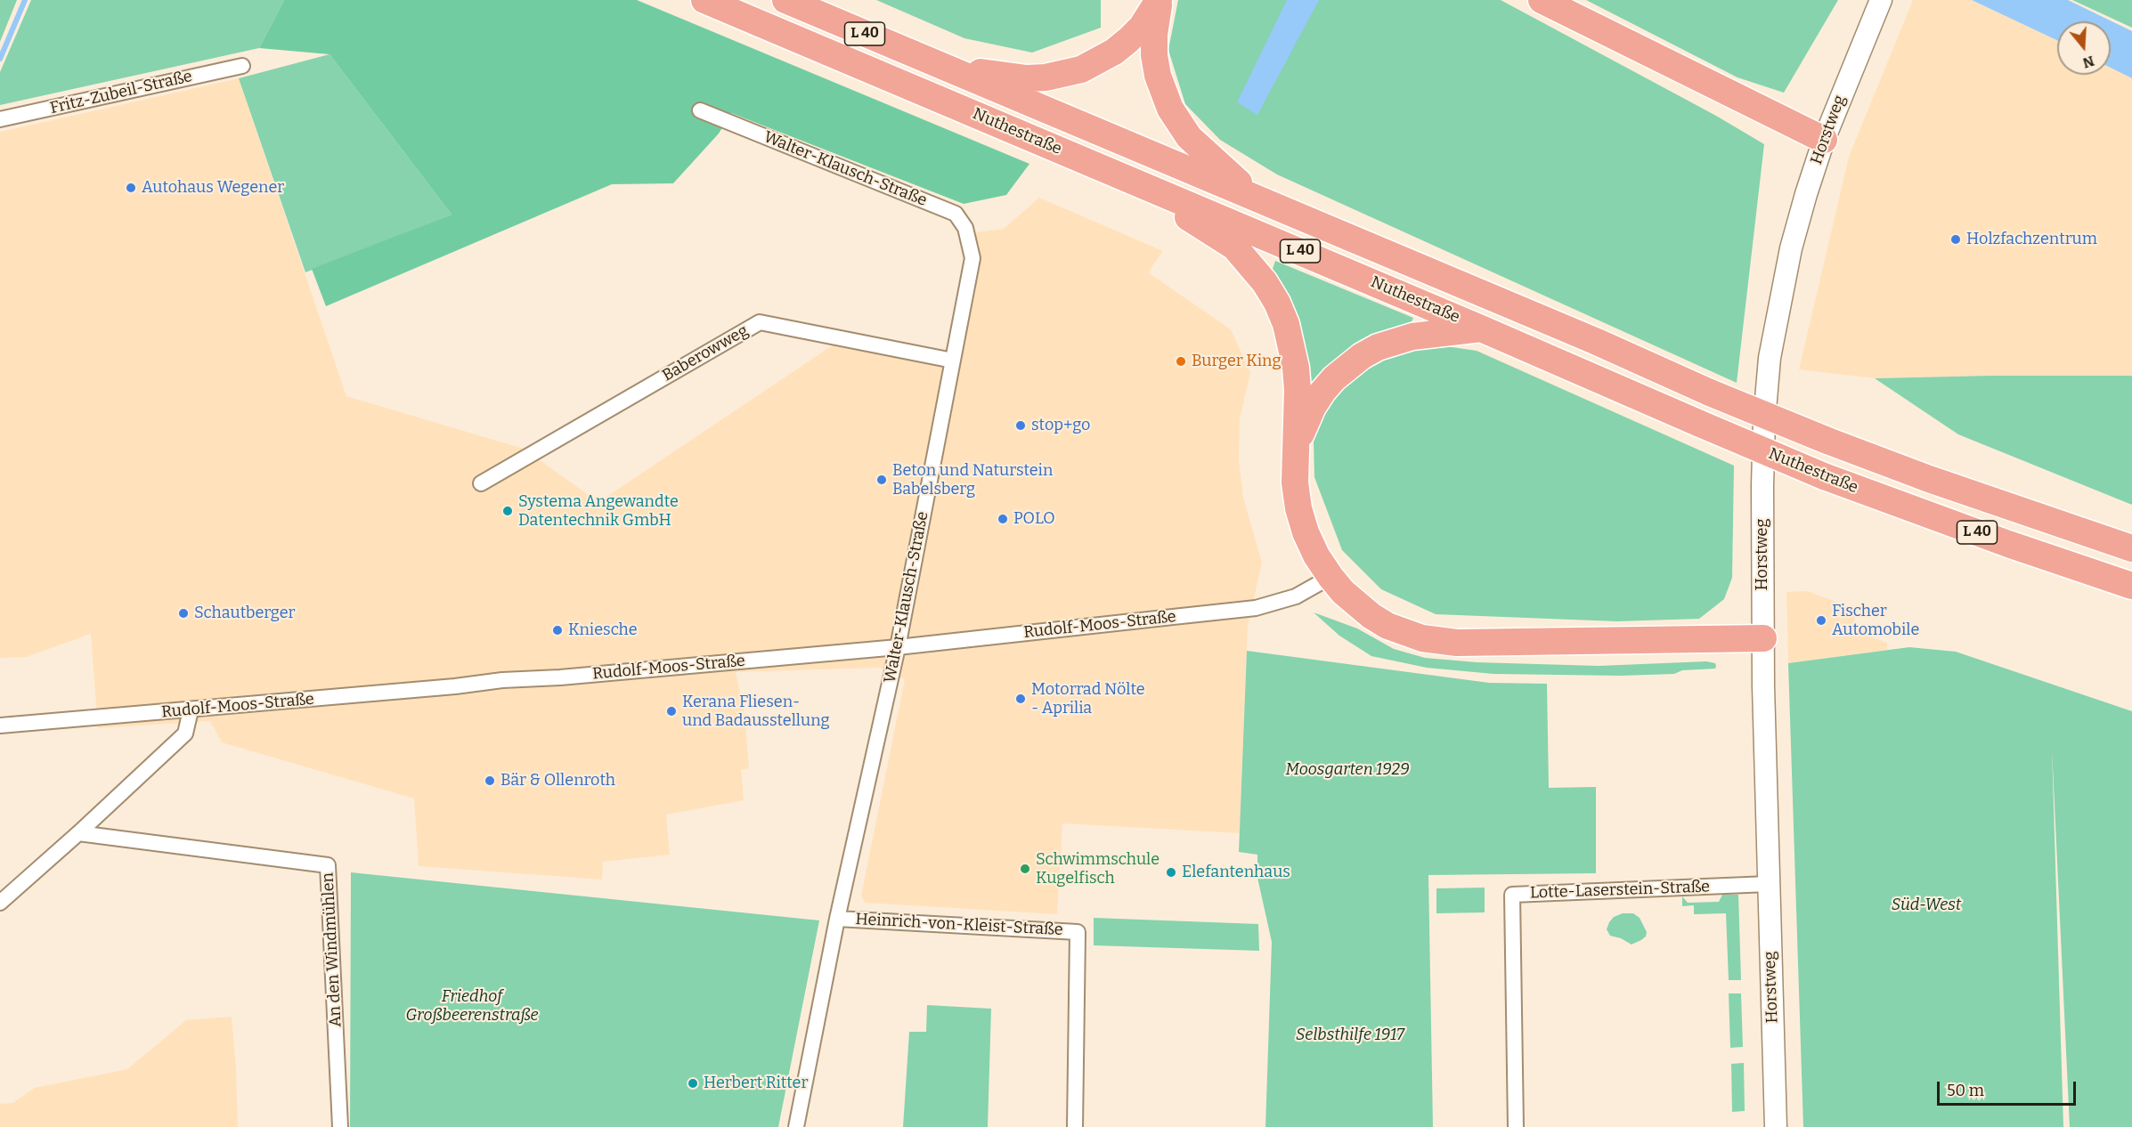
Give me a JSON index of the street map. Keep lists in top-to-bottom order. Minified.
{"streets":{"highway":["L 40","Nuthestraße"],"street":["Fritz-Zubeil-Straße","Horstweg","Walter-Klausch-Straße","Baberowweg","Rudolf-Moos-Straße","Lotte-Laserstein-Straße","Heinrich-von-Kleist-Straße","An den Windmühlen"]},"crossings":[["Horstweg","Lotte-Laserstein-Straße"],["Walter-Klausch-Straße","Baberowweg"],["Walter-Klausch-Straße","Rudolf-Moos-Straße"],["Walter-Klausch-Straße","Heinrich-von-Kleist-Straße"]],"parks":["Moosgarten 1929","Süd-West","Friedhof Großbeerenstraße","Selbsthilfe 1917"],"places":["Autohaus Wegener","Holzfachzentrum","Burger King","stop+go","Beton und Naturstein Babelsberg","Systema Angewandte Datentechnik GmbH","POLO","Schautberger","Fischer Automobile","Kniesche","Motorrad Nölte - Aprilia","Kerana Fliesen- und Badausstellung","Bär & Ollenroth","Schwimmschule Kugelfisch","Elefantenhaus","Herbert Ritter"],"scale_bar":"50 m","north":"bottom"}
